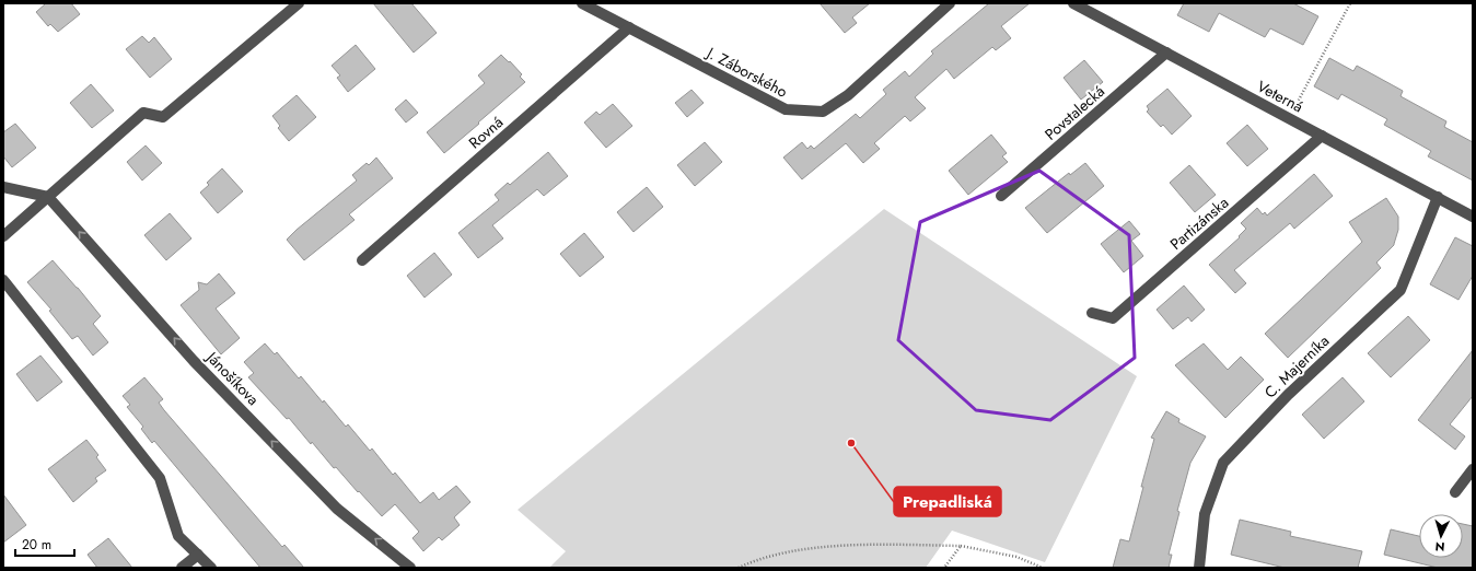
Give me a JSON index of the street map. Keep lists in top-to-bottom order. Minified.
{"streets":{"street":["J. Záborského","Veterná","Povstalecká","Rovná","Partizánska","C. Majerníka","Jánošíkova"]},"crossings":[["J. Záborského","Rovná"],["Veterná","Povstalecká"],["Veterná","Partizánska"],["Veterná","C. Majerníka"]],"places":["Prepadliská"],"scale_bar":"20 m","north":"bottom"}
